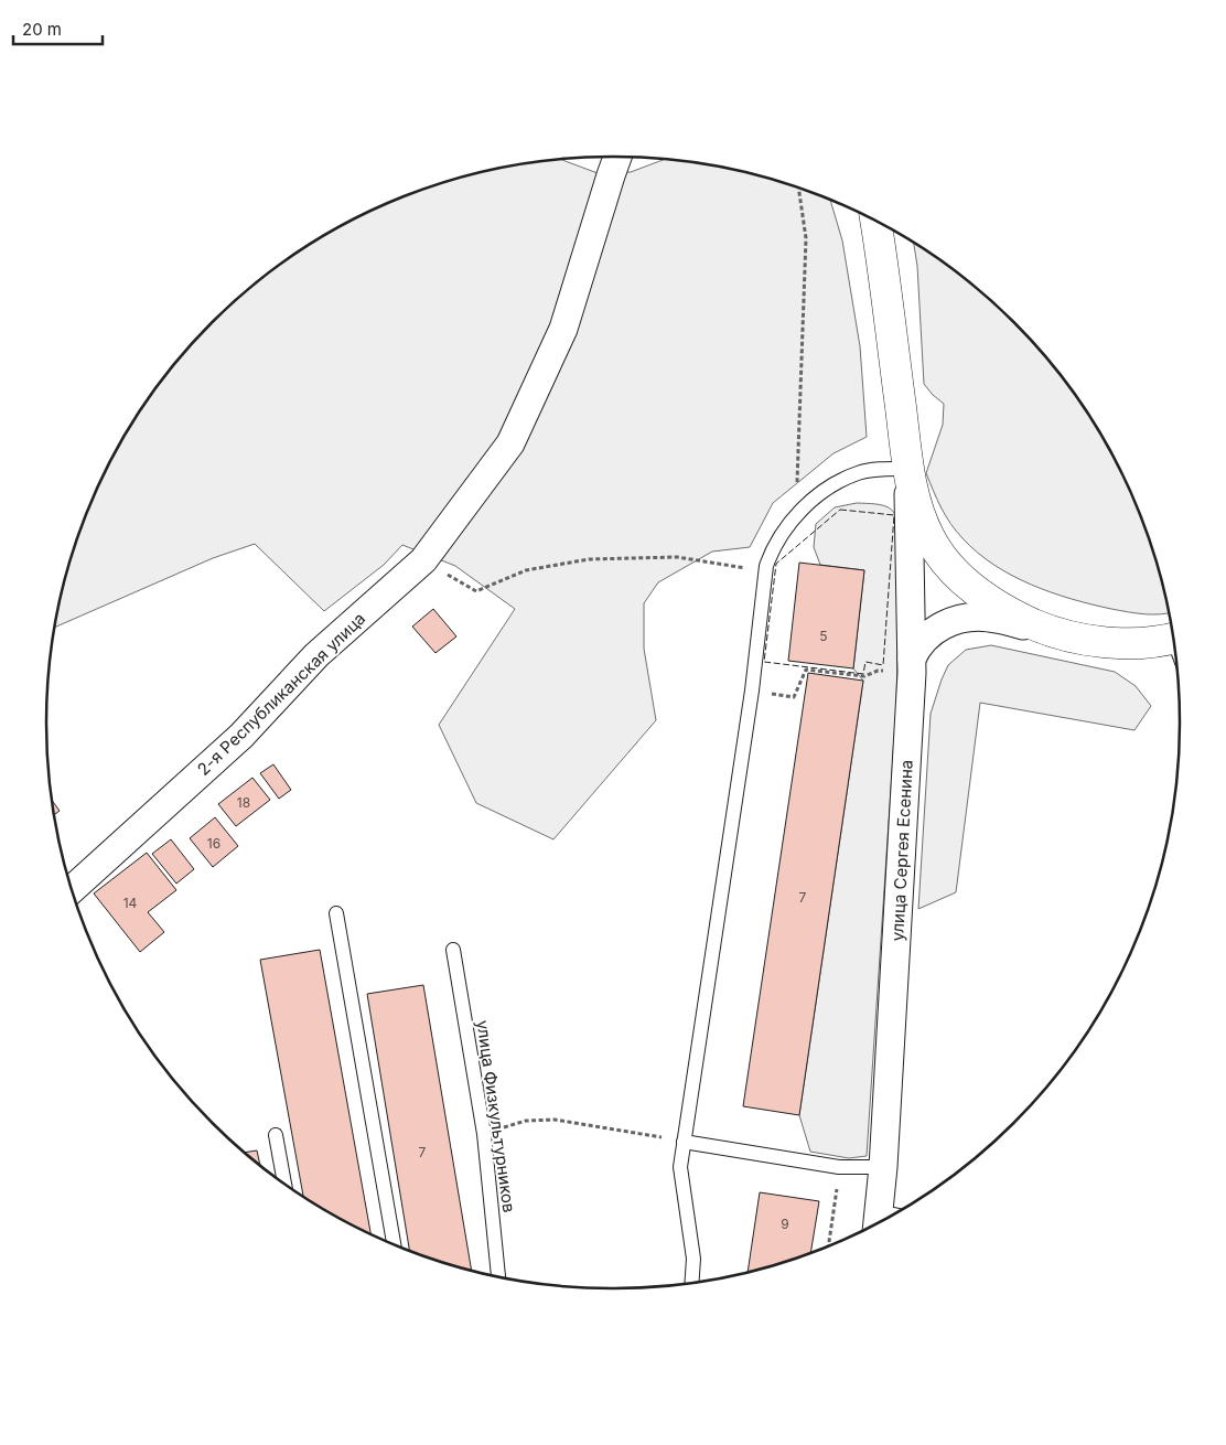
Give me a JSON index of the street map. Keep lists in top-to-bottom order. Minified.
{"streets":{"street":["2-я Республиканская улица","улица Сергея Есенина"],"lane":["улица Физкультурников"]},"house_numbers":["5","18","16","7","14","7","9"],"scale_bar":"20 m"}
